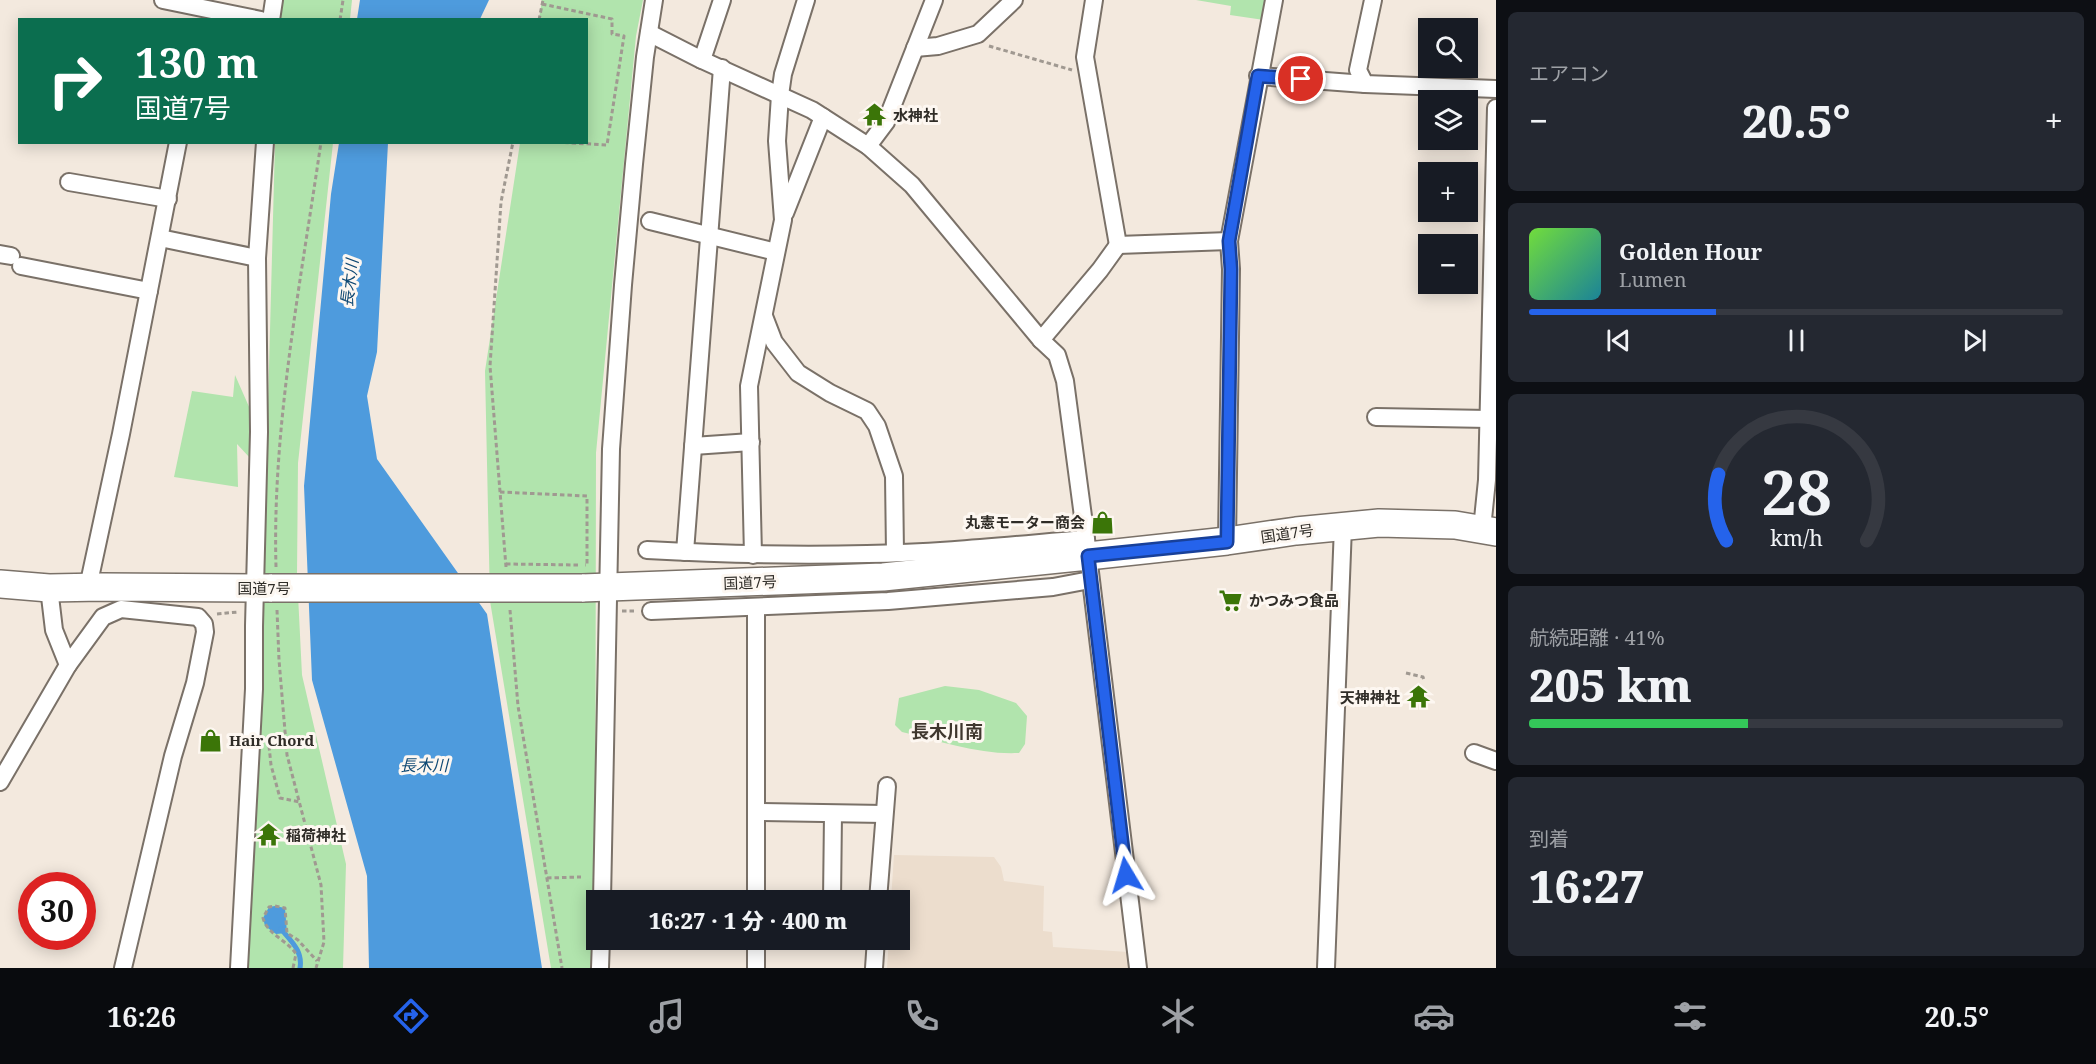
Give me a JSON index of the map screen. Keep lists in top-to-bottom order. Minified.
{"streets":{"highway":["国道7号"]},"districts":["長木川南"],"water":["長木川"],"places":{"temple":["水神社","天神神社","稲荷神社"],"shop":["丸憲モーター商会","Hair Chord"],"supermarket":["かつみつ食品"]},"page":{"tile":["エアコン",["航続距離 · 41%","205 km"],["到着","16:27"]],"map_buttons":["+","−"],"turn":["130 m","国道7号"],"heat":["−","20.5°","+"],"song":["Golden Hour","Lumen"],"limit":"30","trip":"16:27 · 1 分 · 400 m","tabs":["16:26","20.5°"],"gauge":["28","km/h"]}}
